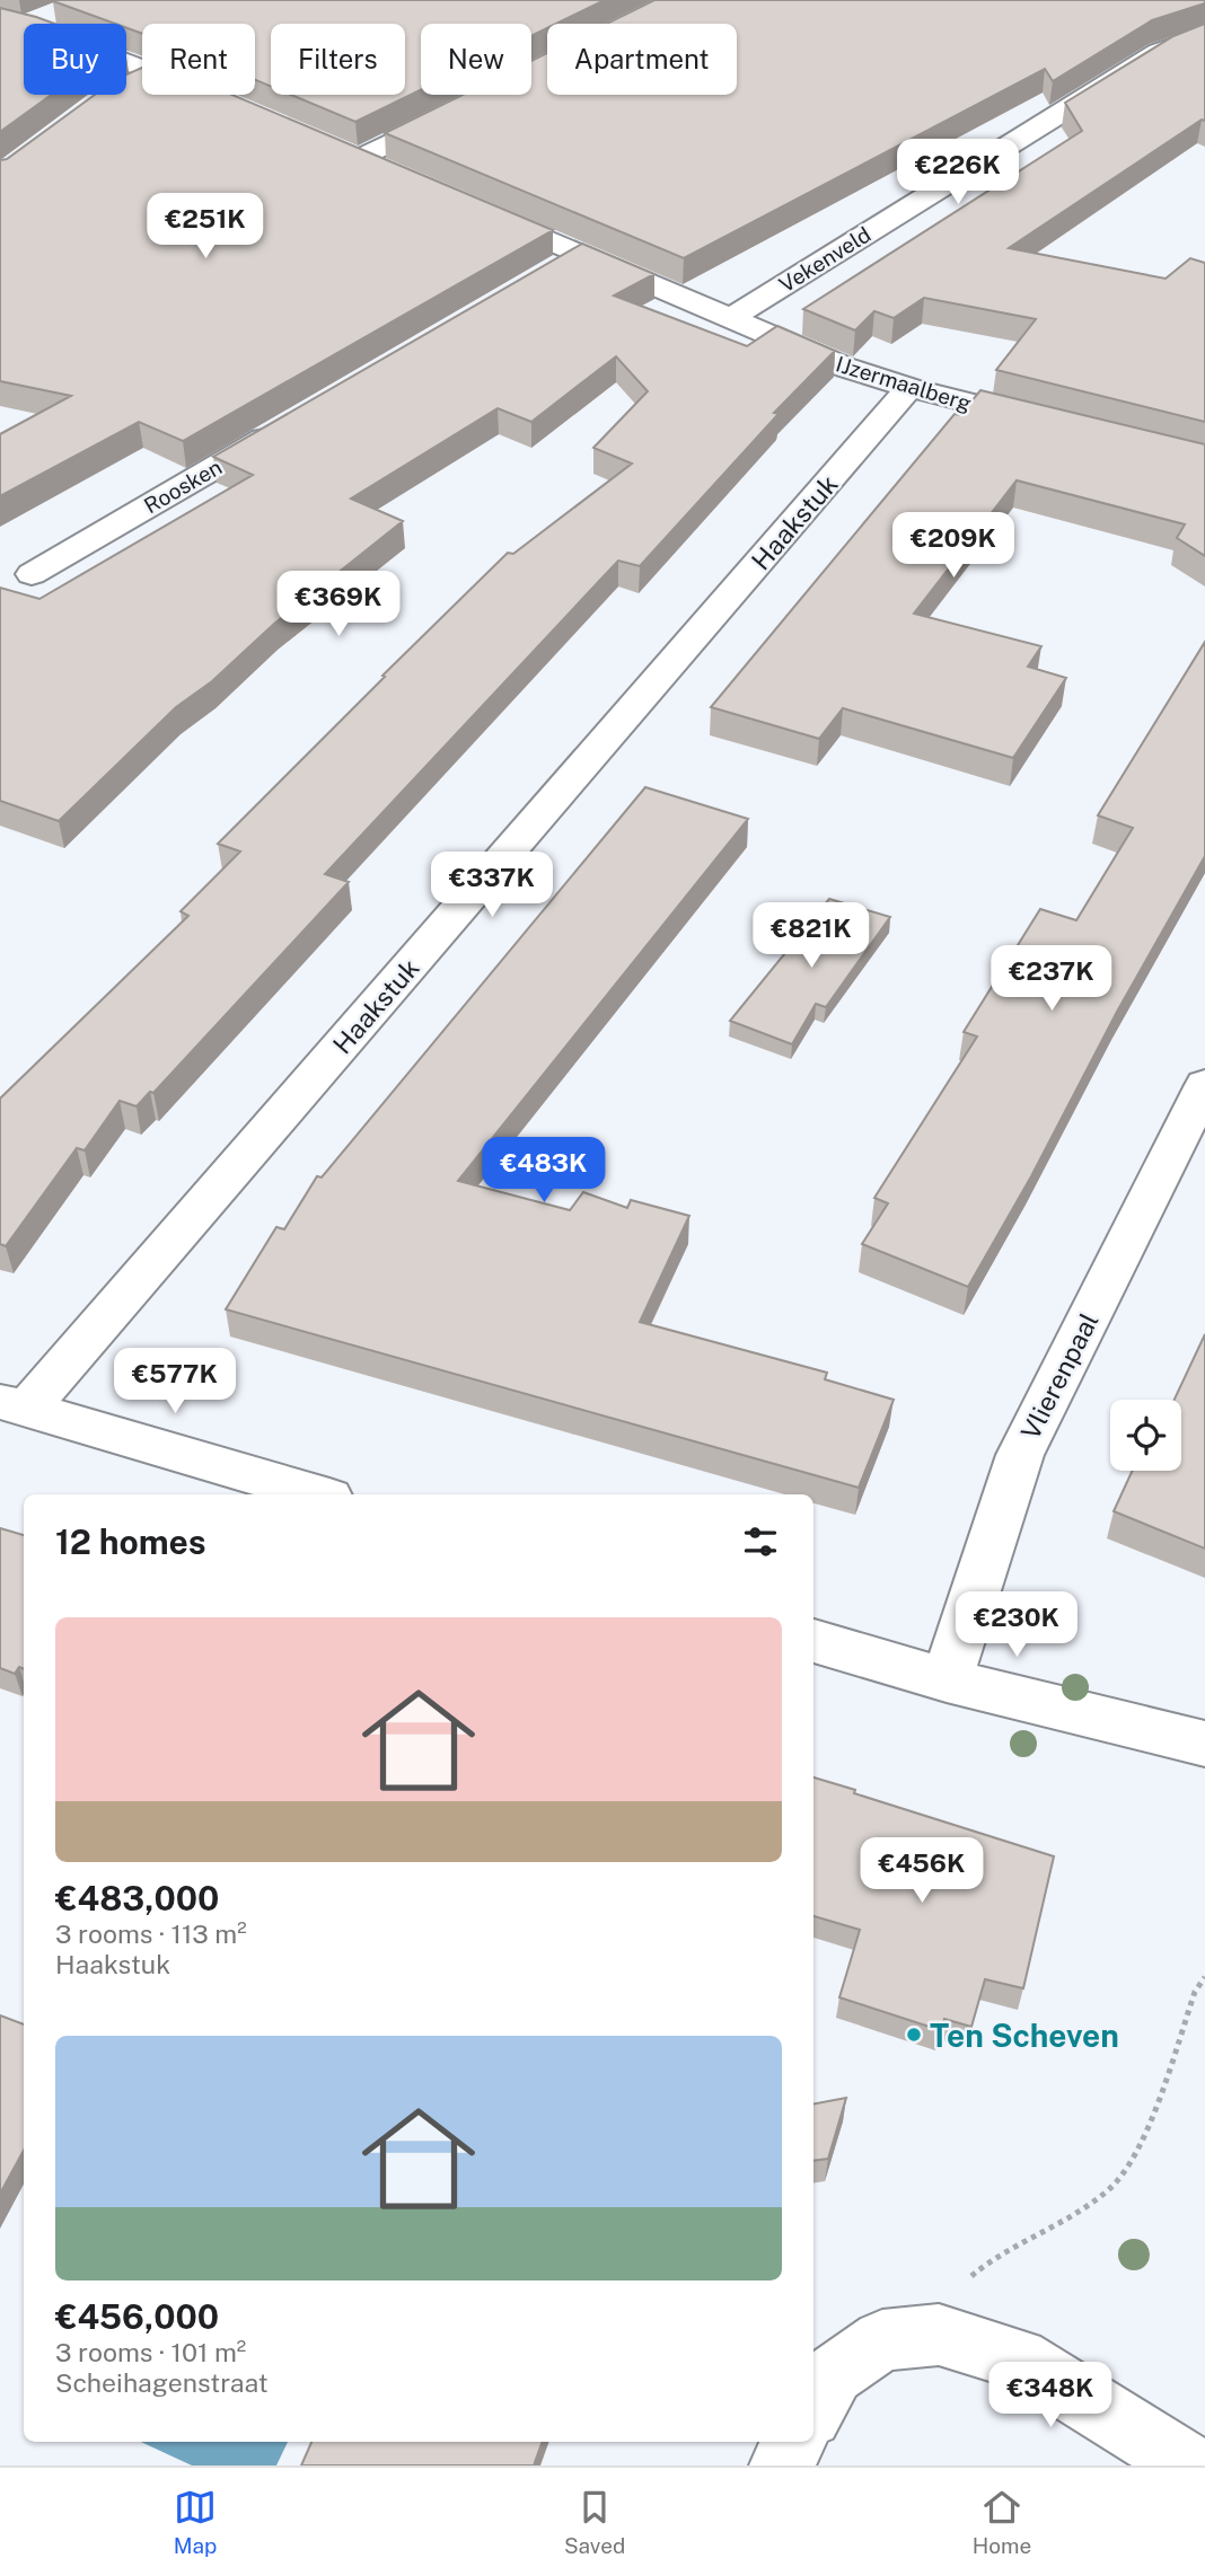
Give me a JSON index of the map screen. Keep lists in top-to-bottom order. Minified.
{"streets":{"street":["Vekenveld","IJzermaalberg","Roosken","Haakstuk","Vlierenpaal"]},"crossings":[["Vekenveld","IJzermaalberg"],["IJzermaalberg","Haakstuk"]],"places":["Ten Scheven"],"page":{"chip":["Buy","Rent","Filters","New","Apartment"],"price":["€226K","€251K","€209K","€369K","€337K","€821K","€237K","€483K","€577K","€230K","€456K","€348K"],"heading":"12 homes","list":[{"name":"€483,000","note":"3 rooms · 113 m² · Haakstuk"},{"name":"€456,000","note":"3 rooms · 101 m² · Scheihagenstraat"}],"tabs":["Map","Saved","Home"]}}
